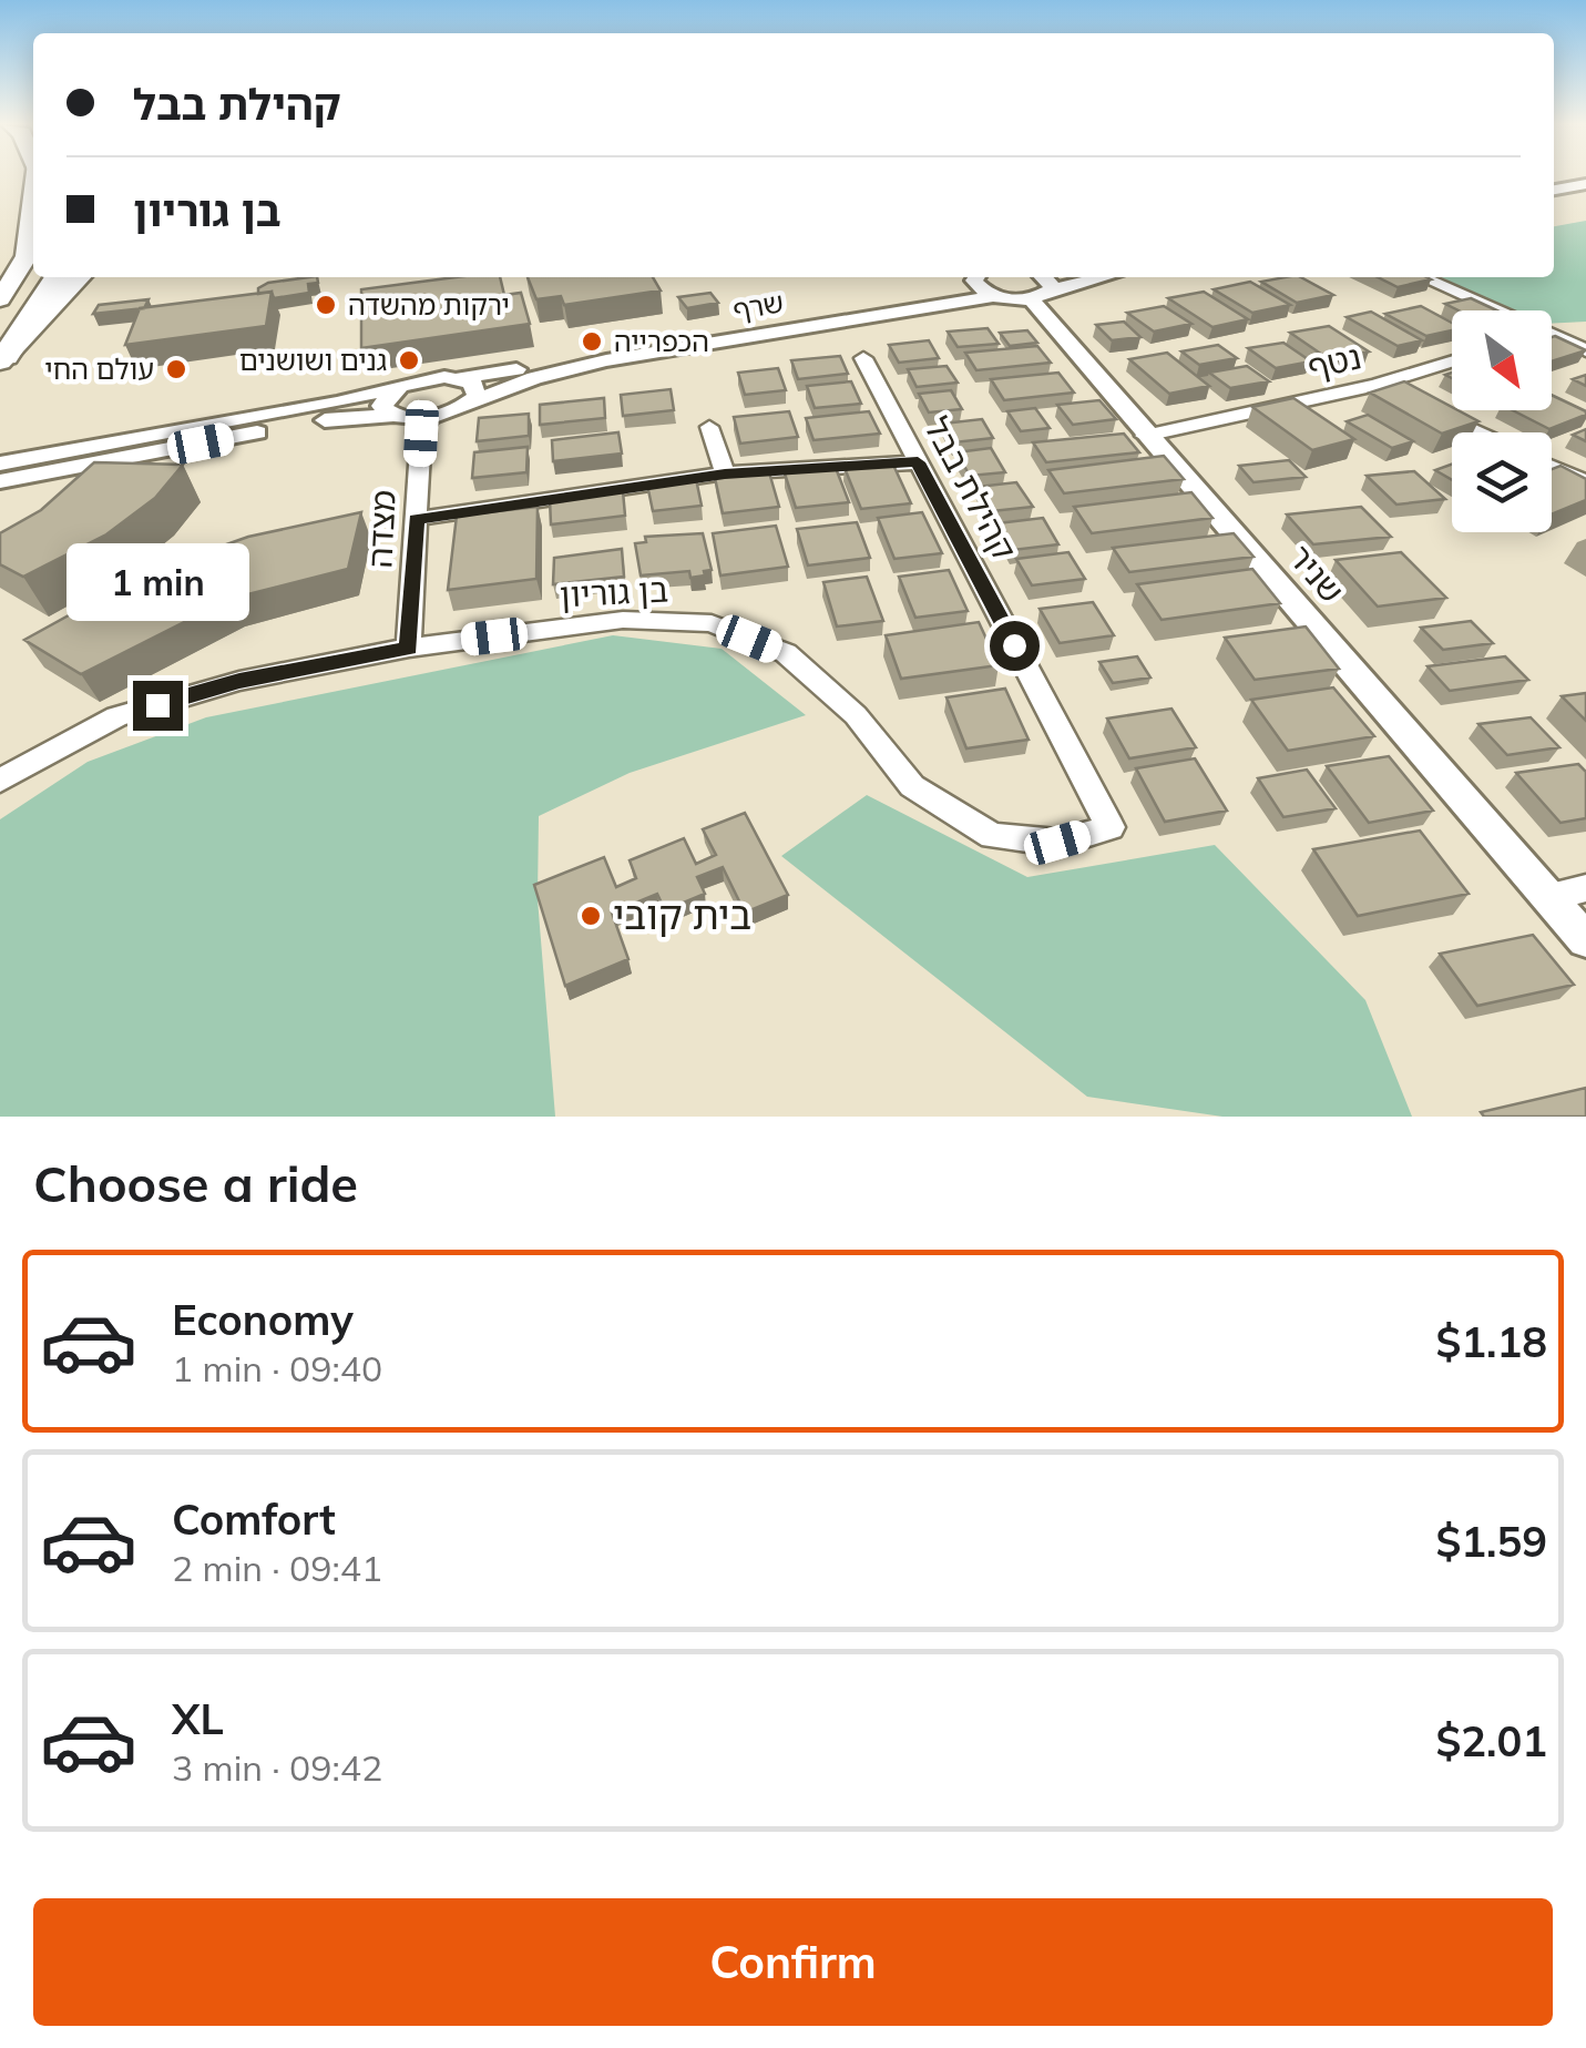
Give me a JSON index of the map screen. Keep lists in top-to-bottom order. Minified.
{"streets":{"street":["שרף","נטף","קהילת בבל","מצדה","שניר","בן גוריון"]},"crossings":[["שרף","מצדה"],["שרף","שניר"],["נטף","שניר"],["קהילת בבל","בן גוריון"],["מצדה","בן גוריון"]],"places":["ירקות מהשדה","הכפרייה","גנים ושושנים","עולם החי","בית קובי"],"north":"bottom right","page":{"banner":["קהילת בבל","בן גוריון"],"bubble":"1 min","heading":"Choose a ride","list":[{"name":"Economy","note":"1 min · 09:40","value":"$1.18"},{"name":"Comfort","note":"2 min · 09:41","value":"$1.59"},{"name":"XL","note":"3 min · 09:42","value":"$2.01"}],"buttons":"Confirm"}}
